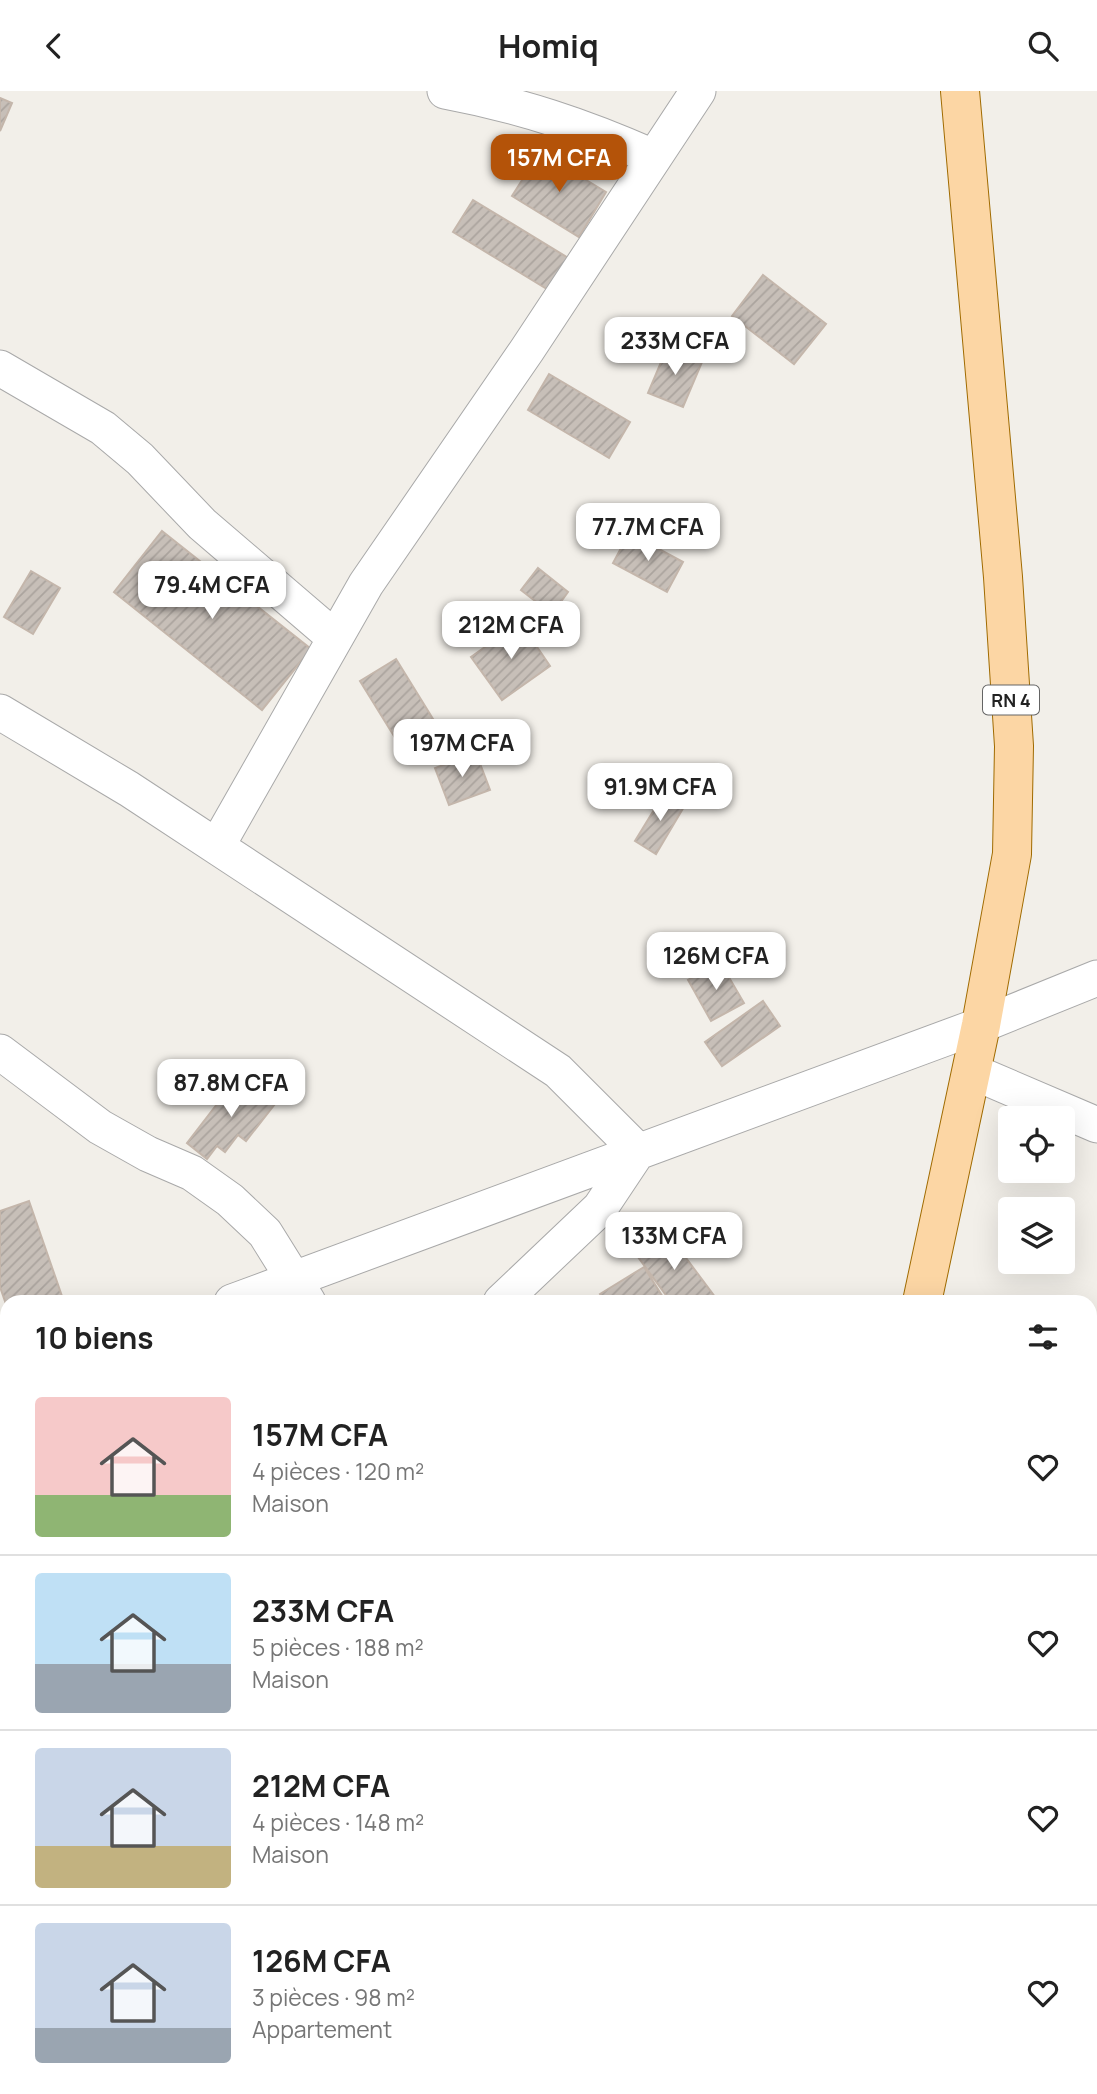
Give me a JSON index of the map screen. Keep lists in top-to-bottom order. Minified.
{"streets":{"main road":["RN 4"]},"page":{"header":"Homiq","price":["157M CFA","233M CFA","77.7M CFA","79.4M CFA","212M CFA","197M CFA","91.9M CFA","126M CFA","87.8M CFA","133M CFA"],"heading":"10 biens","list":[{"name":"157M CFA","note":"4 pièces · 120 m² · Maison"},{"name":"233M CFA","note":"5 pièces · 188 m² · Maison"},{"name":"212M CFA","note":"4 pièces · 148 m² · Maison"},{"name":"126M CFA","note":"3 pièces · 98 m² · Appartement"}]}}
